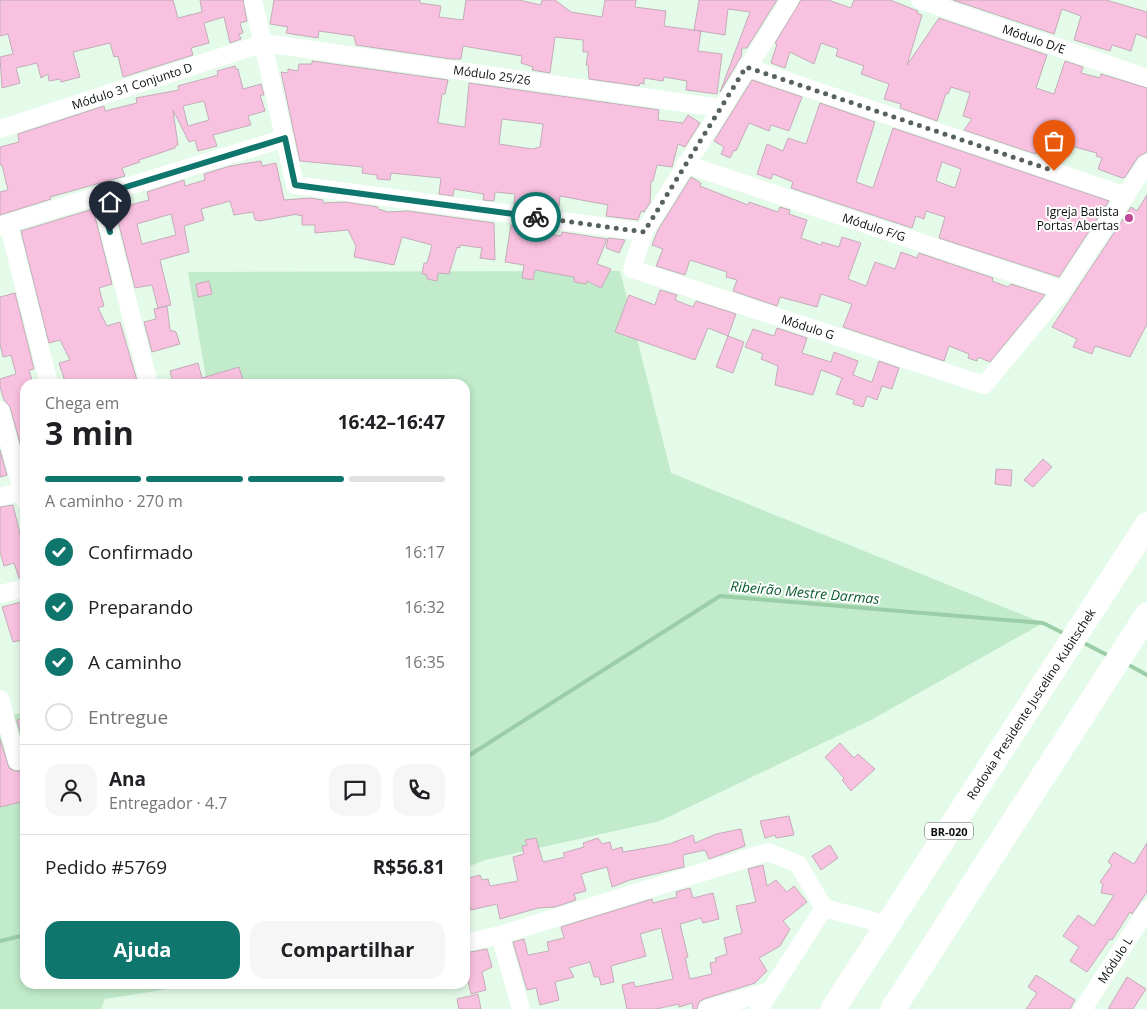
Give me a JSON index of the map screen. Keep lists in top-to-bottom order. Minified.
{"streets":{"highway":["Rodovia Presidente Juscelino Kubitschek","BR-020"],"street":["Módulo D/E","Módulo 25/26","Módulo 31 Conjunto D","Módulo F/G","Módulo G","Módulo L"]},"crossings":[["Módulo 25/26","Módulo 31 Conjunto D"],["Módulo F/G","Módulo G"]],"water":["Ribeirão Mestre Darmas"],"places":["Igreja Batista Portas Abertas"],"page":{"heading":["3 min","Chega em","16:42–16:47"],"panel":["Ana","Entregador · 4.7","Pedido #5769","R$56.81"],"bar":"A caminho · 270 m","list":[["Confirmado","16:17"],["Preparando","16:32"],["A caminho","16:35"],"Entregue"],"buttons":["Ajuda","Compartilhar"]}}
